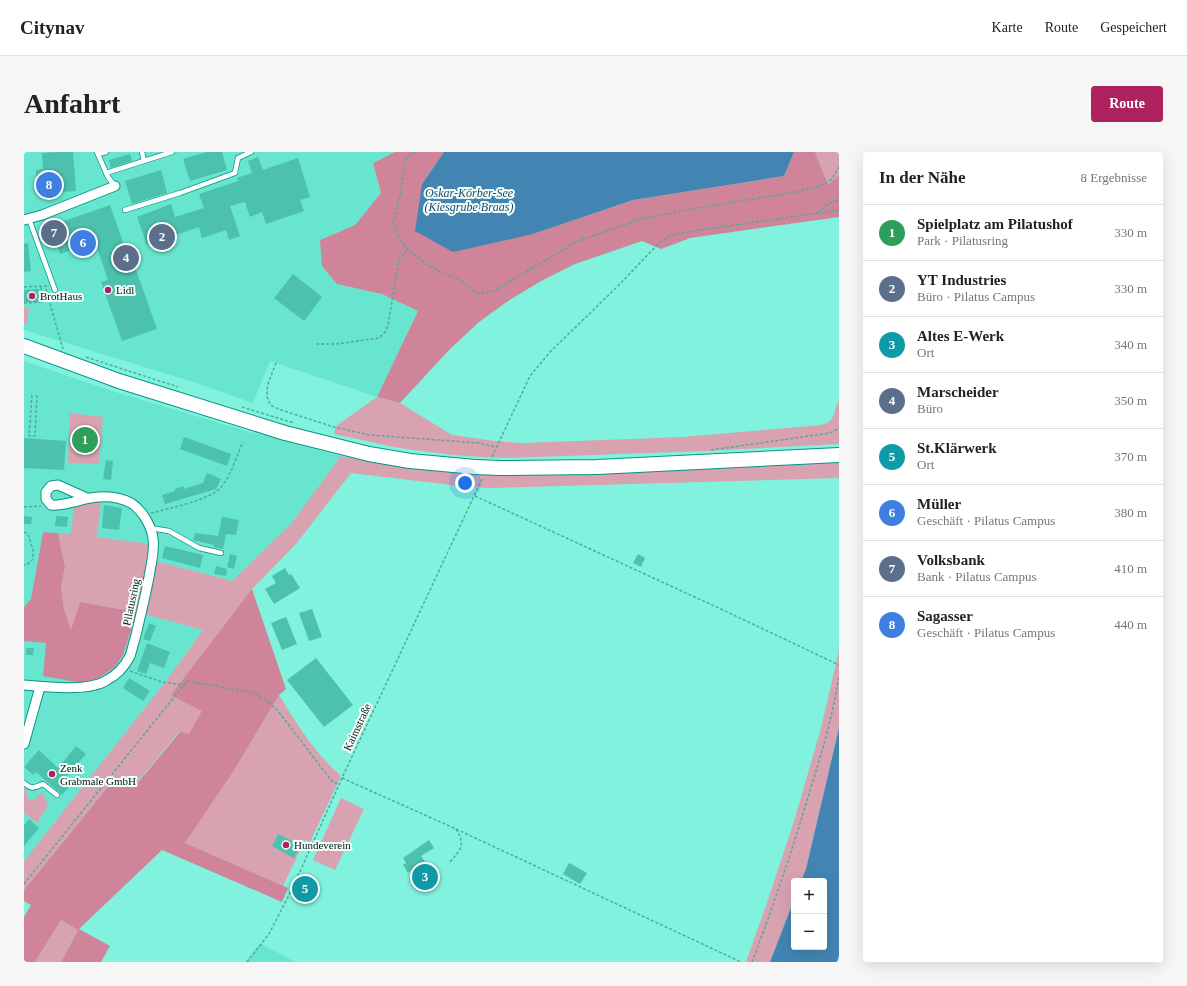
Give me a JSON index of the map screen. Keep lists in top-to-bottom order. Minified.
{"streets":{"street":["Pilatusring"],"path":["Kaimstraße"]},"water":["Oskar-Körber-See (Kiesgrube Braas)"],"places":["Lidl","BrotHaus","Zenk Grabmale GmbH","Hundeverein"],"page":{"header":"Citynav","nav":["Karte","Route","Gespeichert"],"buttons":"Route","title":"Anfahrt","heading":["In der Nähe","8 Ergebnisse"],"pins":["8","7","2","6","4","1","3","5"],"list":[{"mark":"1","name":"Spielplatz am Pilatushof","note":"Park · Pilatusring","value":"330 m"},{"mark":"2","name":"YT Industries","note":"Büro · Pilatus Campus","value":"330 m"},{"mark":"3","name":"Altes E-Werk","note":"Ort","value":"340 m"},{"mark":"4","name":"Marscheider","note":"Büro","value":"350 m"},{"mark":"5","name":"St.Klärwerk","note":"Ort","value":"370 m"},{"mark":"6","name":"Müller","note":"Geschäft · Pilatus Campus","value":"380 m"},{"mark":"7","name":"Volksbank","note":"Bank · Pilatus Campus","value":"410 m"},{"mark":"8","name":"Sagasser","note":"Geschäft · Pilatus Campus","value":"440 m"}],"map_buttons":["+","−"]}}
